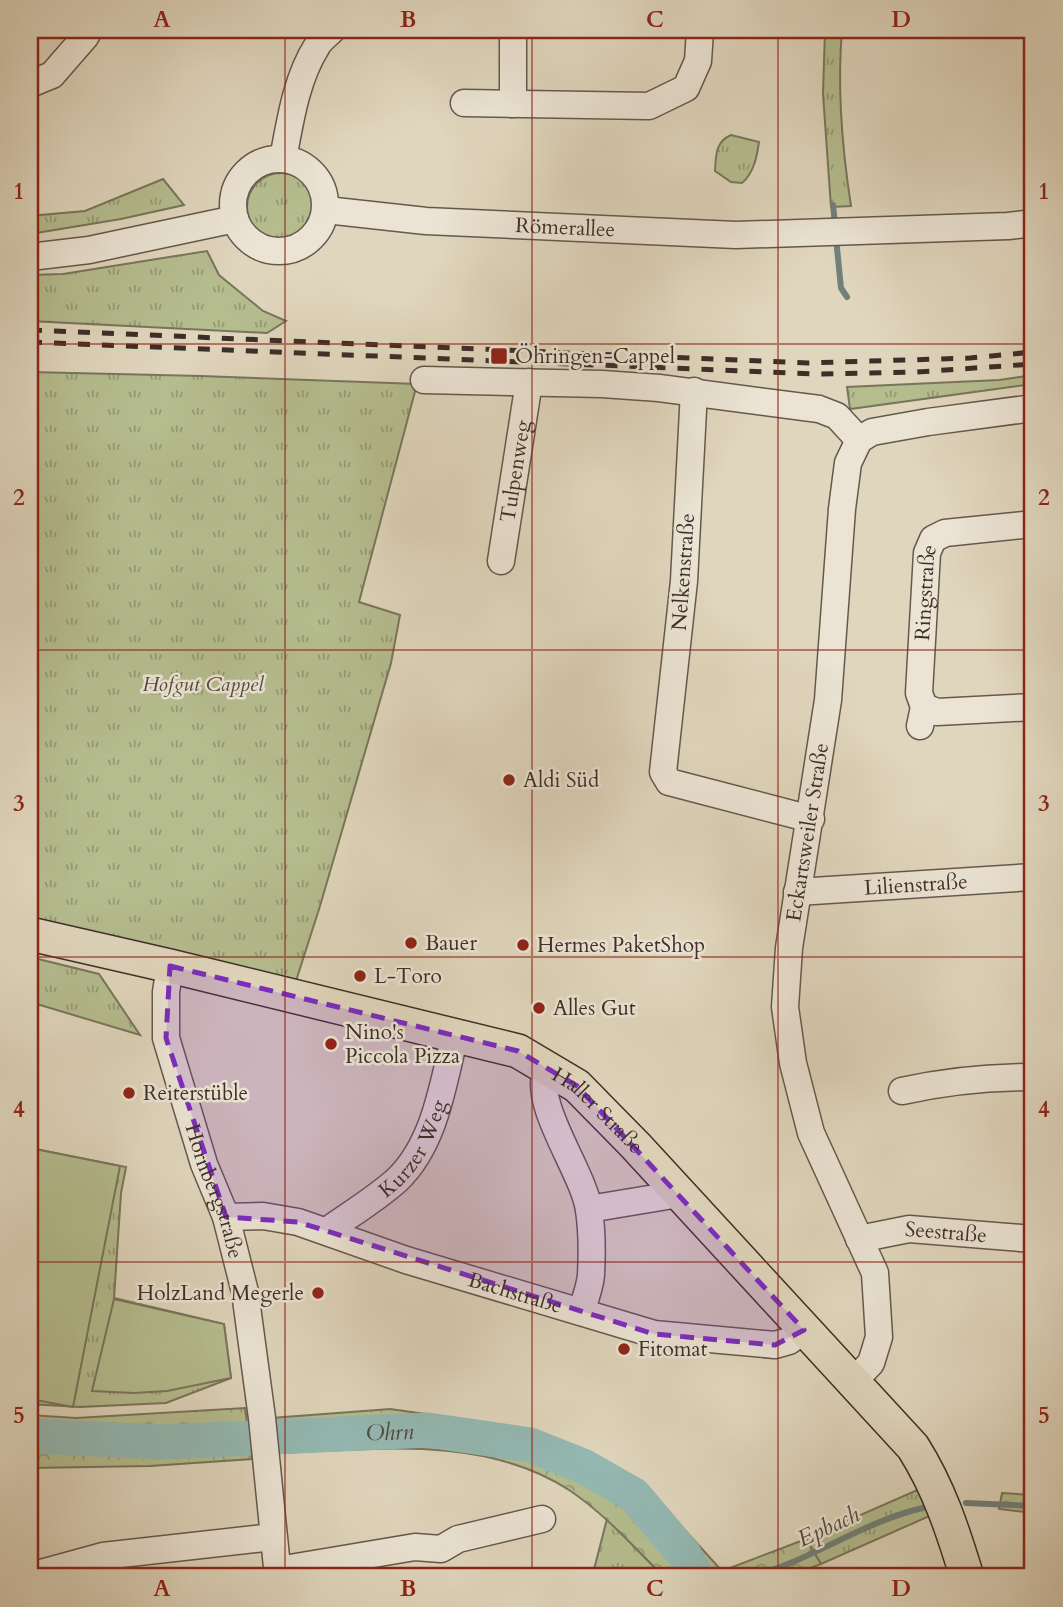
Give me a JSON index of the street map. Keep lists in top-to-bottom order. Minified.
{"streets":{"main road":["Haller Straße"],"street":["Römerallee","Tulpenweg","Nelkenstraße","Ringstraße","Eckartsweiler Straße","Lilienstraße","Kurzer Weg","Hornbergstraße","Seestraße","Bachstraße"]},"crossings":[["Nelkenstraße","Eckartsweiler Straße"],["Eckartsweiler Straße","Lilienstraße"],["Eckartsweiler Straße","Haller Straße"],["Eckartsweiler Straße","Seestraße"],["Haller Straße","Kurzer Weg"],["Haller Straße","Hornbergstraße"],["Haller Straße","Bachstraße"],["Kurzer Weg","Bachstraße"],["Hornbergstraße","Bachstraße"]],"water":["Ohrn","Epbach"],"parks":["Hofgut Cappel"],"places":{"transit":["Öhringen-Cappel"],"other":["Aldi Süd","Bauer","Hermes PaketShop","L-Toro","Alles Gut","Nino's Piccola Pizza","Reiterstüble","HolzLand Megerle","Fitomat"]},"grid":{"columns":["A","B","C","D"],"rows":["1","2","3","4","5"]}}
